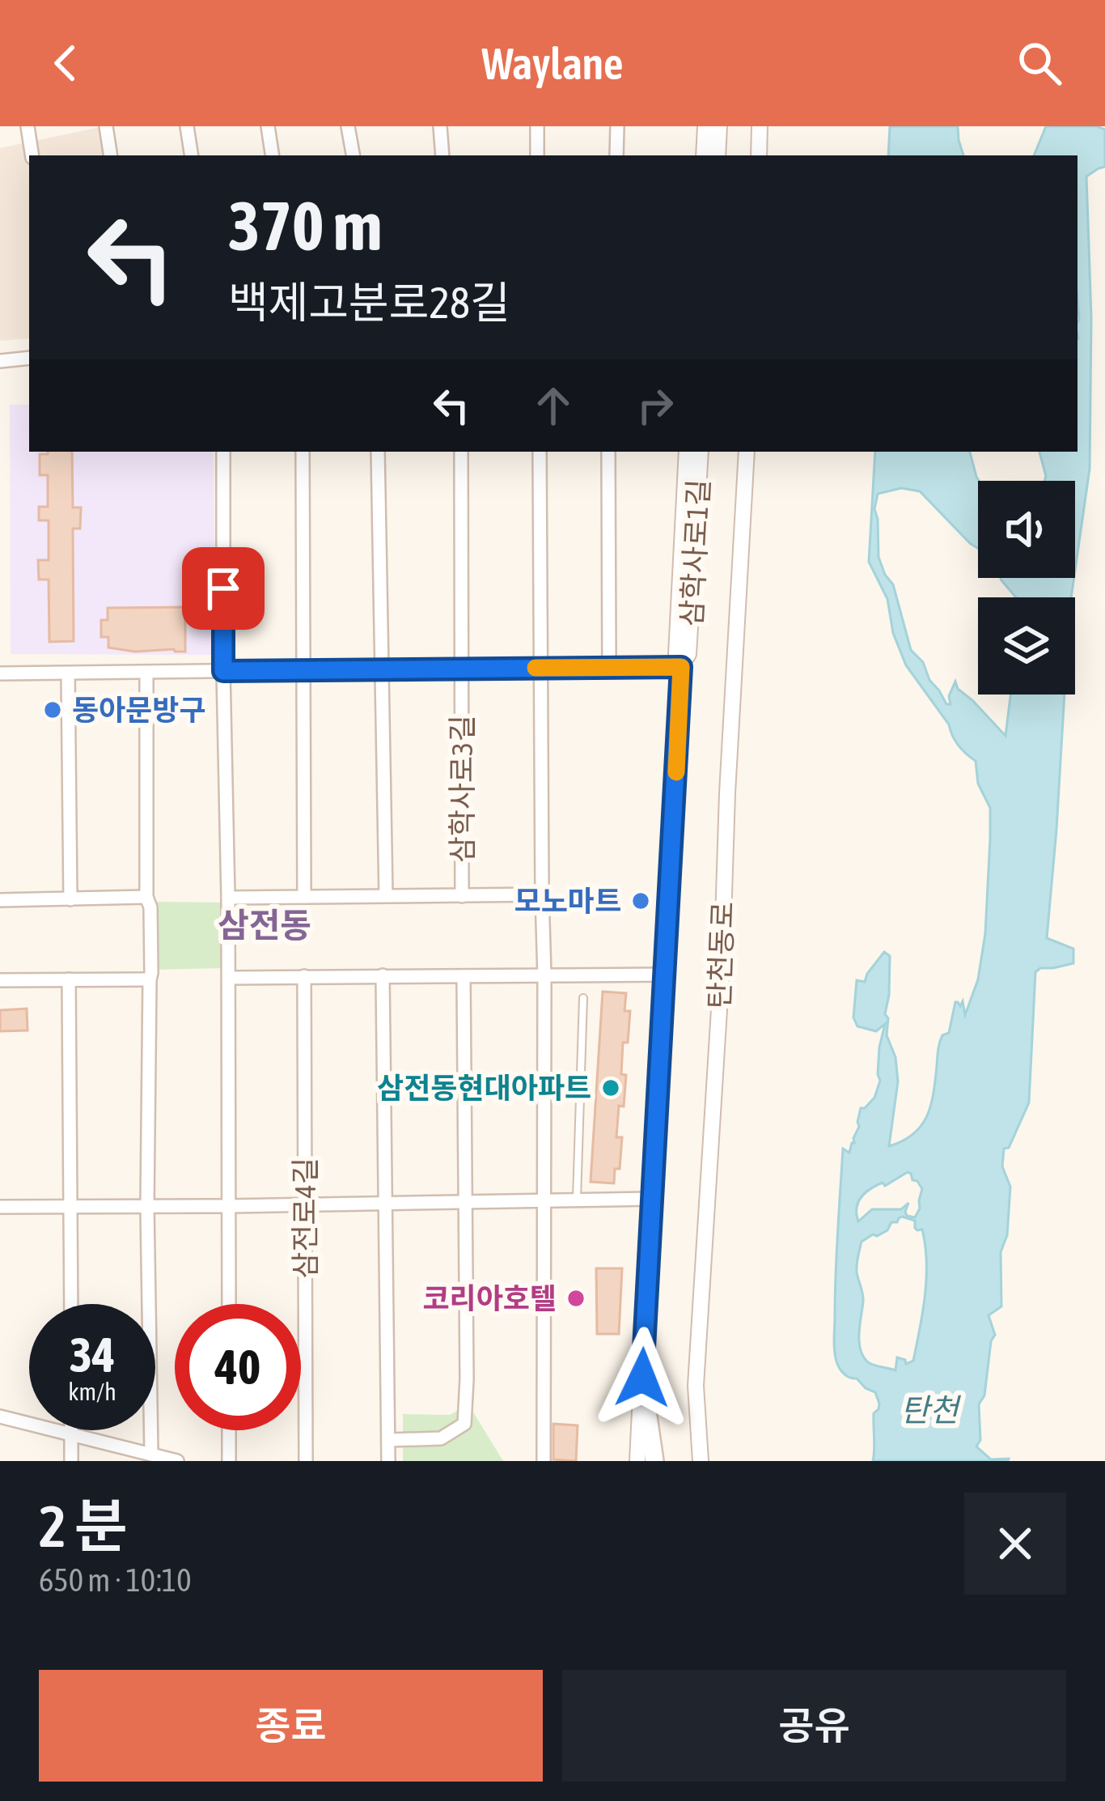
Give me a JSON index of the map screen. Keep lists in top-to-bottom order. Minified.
{"streets":{"street":["삼학사로1길","삼학사로3길","탄천동로","삼전로4길"]},"districts":["삼전동"],"water":["탄천"],"places":["동아문방구","모노마트","삼전동현대아파트","코리아호텔"],"page":{"header":"Waylane","turn":["370 m","백제고분로28길"],"speed":"34 km/h","limit":"40","heading":["2 분","650 m · 10:10"],"buttons":["종료","공유"]}}
